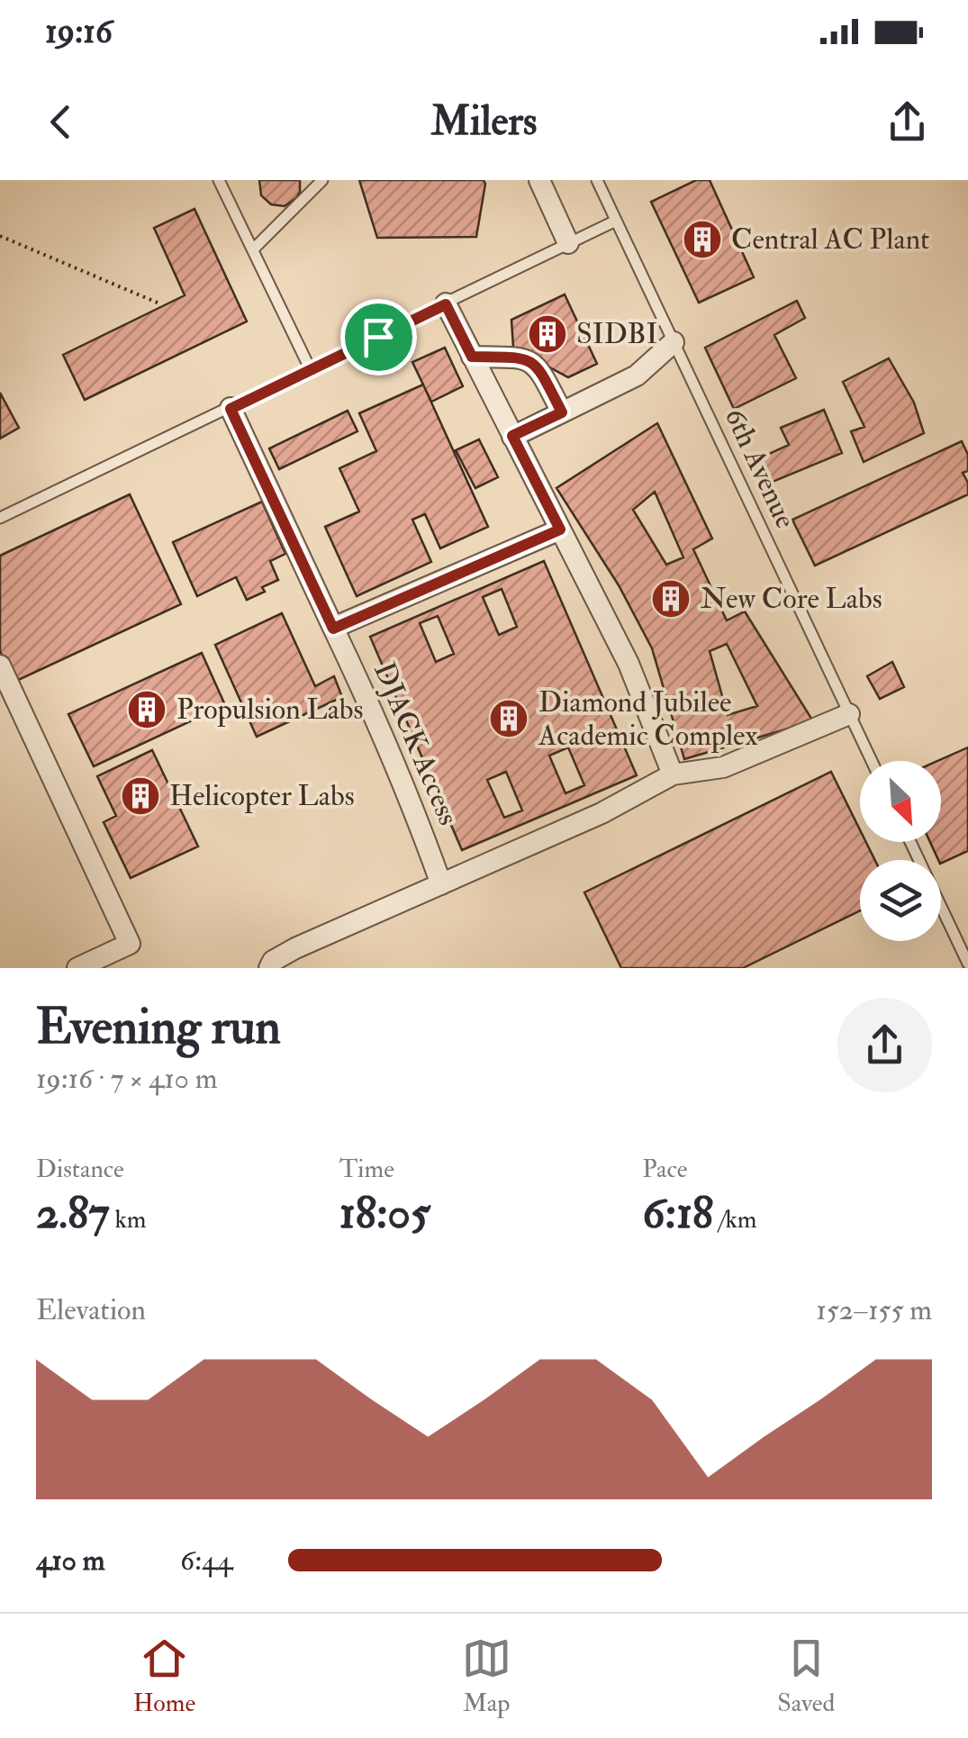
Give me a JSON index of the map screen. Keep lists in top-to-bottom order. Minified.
{"streets":{"street":["DJACK Access"],"lane":["6th Avenue"]},"places":{"building":["Central AC Plant","SIDBI","New Core Labs","Propulsion Labs","Diamond Jubilee Academic Complex","Helicopter Labs"]},"north":"bottom right","page":{"status":"19:16","header":"Milers","heading":["Evening run","19:16 · 7 × 410 m"],"stats":[["Distance","2.87 km"],["Time","18:05"],["Pace","6:18 /km"]],"chart":["Elevation","152–155 m"],"list":[{"name":"410 m","note":"6:44"}],"tabs":["Home","Map","Saved"]}}
